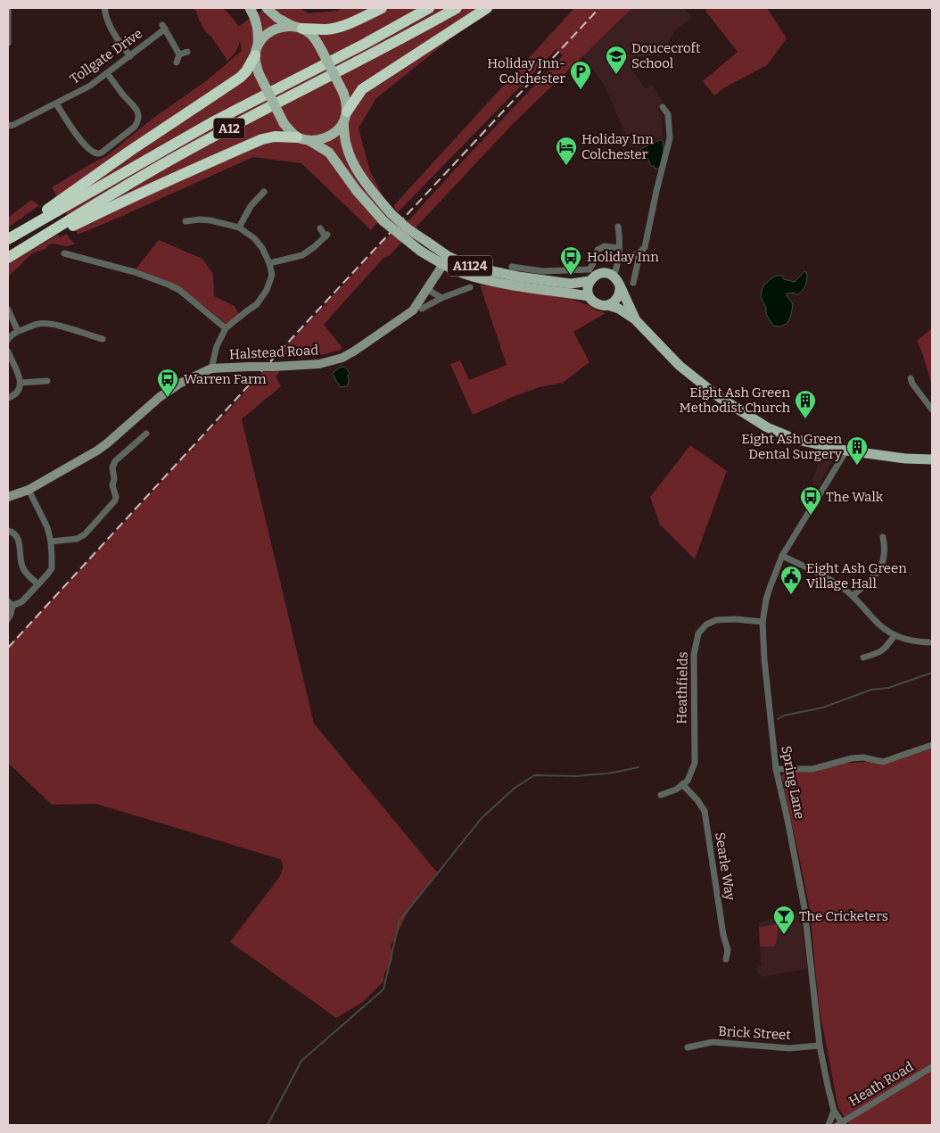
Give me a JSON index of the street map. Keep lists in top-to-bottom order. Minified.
{"streets":{"highway":["A12"],"main road":["A1124"],"street":["Tollgate Drive","Halstead Road","Heathfields","Spring Lane","Searle Way","Brick Street","Heath Road"]},"crossings":[["A12","A1124"],["A1124","Halstead Road"],["Heathfields","Spring Lane"],["Heathfields","Searle Way"],["Spring Lane","Brick Street"],["Spring Lane","Heath Road"]],"places":{"school or university":["Doucecroft School"],"parking":["Holiday Inn- Colchester"],"hotel":["Holiday Inn Colchester"],"bus stop":["Holiday Inn","Warren Farm","The Walk"],"building":["Eight Ash Green Methodist Church","Eight Ash Green Dental Surgery"],"public building":["Eight Ash Green Village Hall"],"bar":["The Cricketers"]}}
